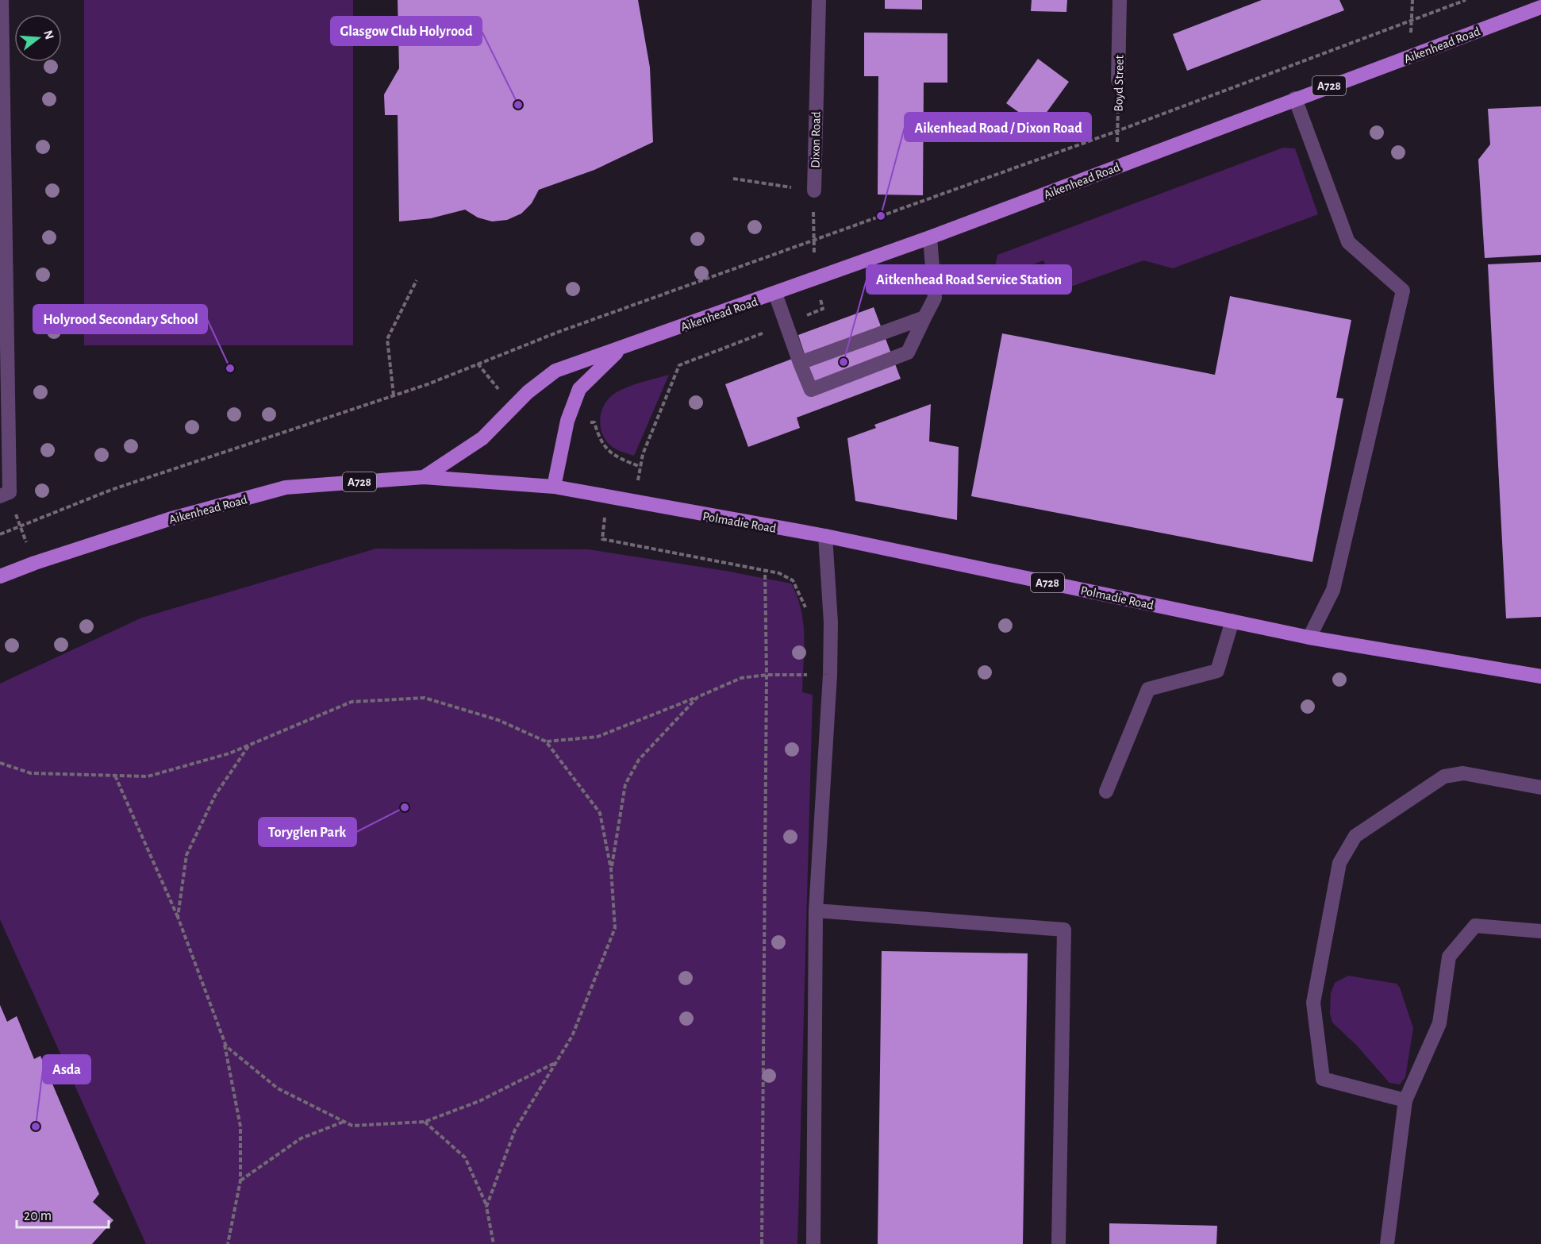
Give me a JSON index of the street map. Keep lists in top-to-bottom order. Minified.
{"streets":{"main road":["Aikenhead Road","A728","Polmadie Road"],"street":["Boyd Street","Dixon Road"]},"crossings":[["Aikenhead Road","Boyd Street"],["Aikenhead Road","Polmadie Road"]],"places":["Glasgow Club Holyrood","Aikenhead Road / Dixon Road","Aitkenhead Road Service Station","Holyrood Secondary School","Toryglen Park","Asda"],"scale_bar":"20 m","north":"right"}
